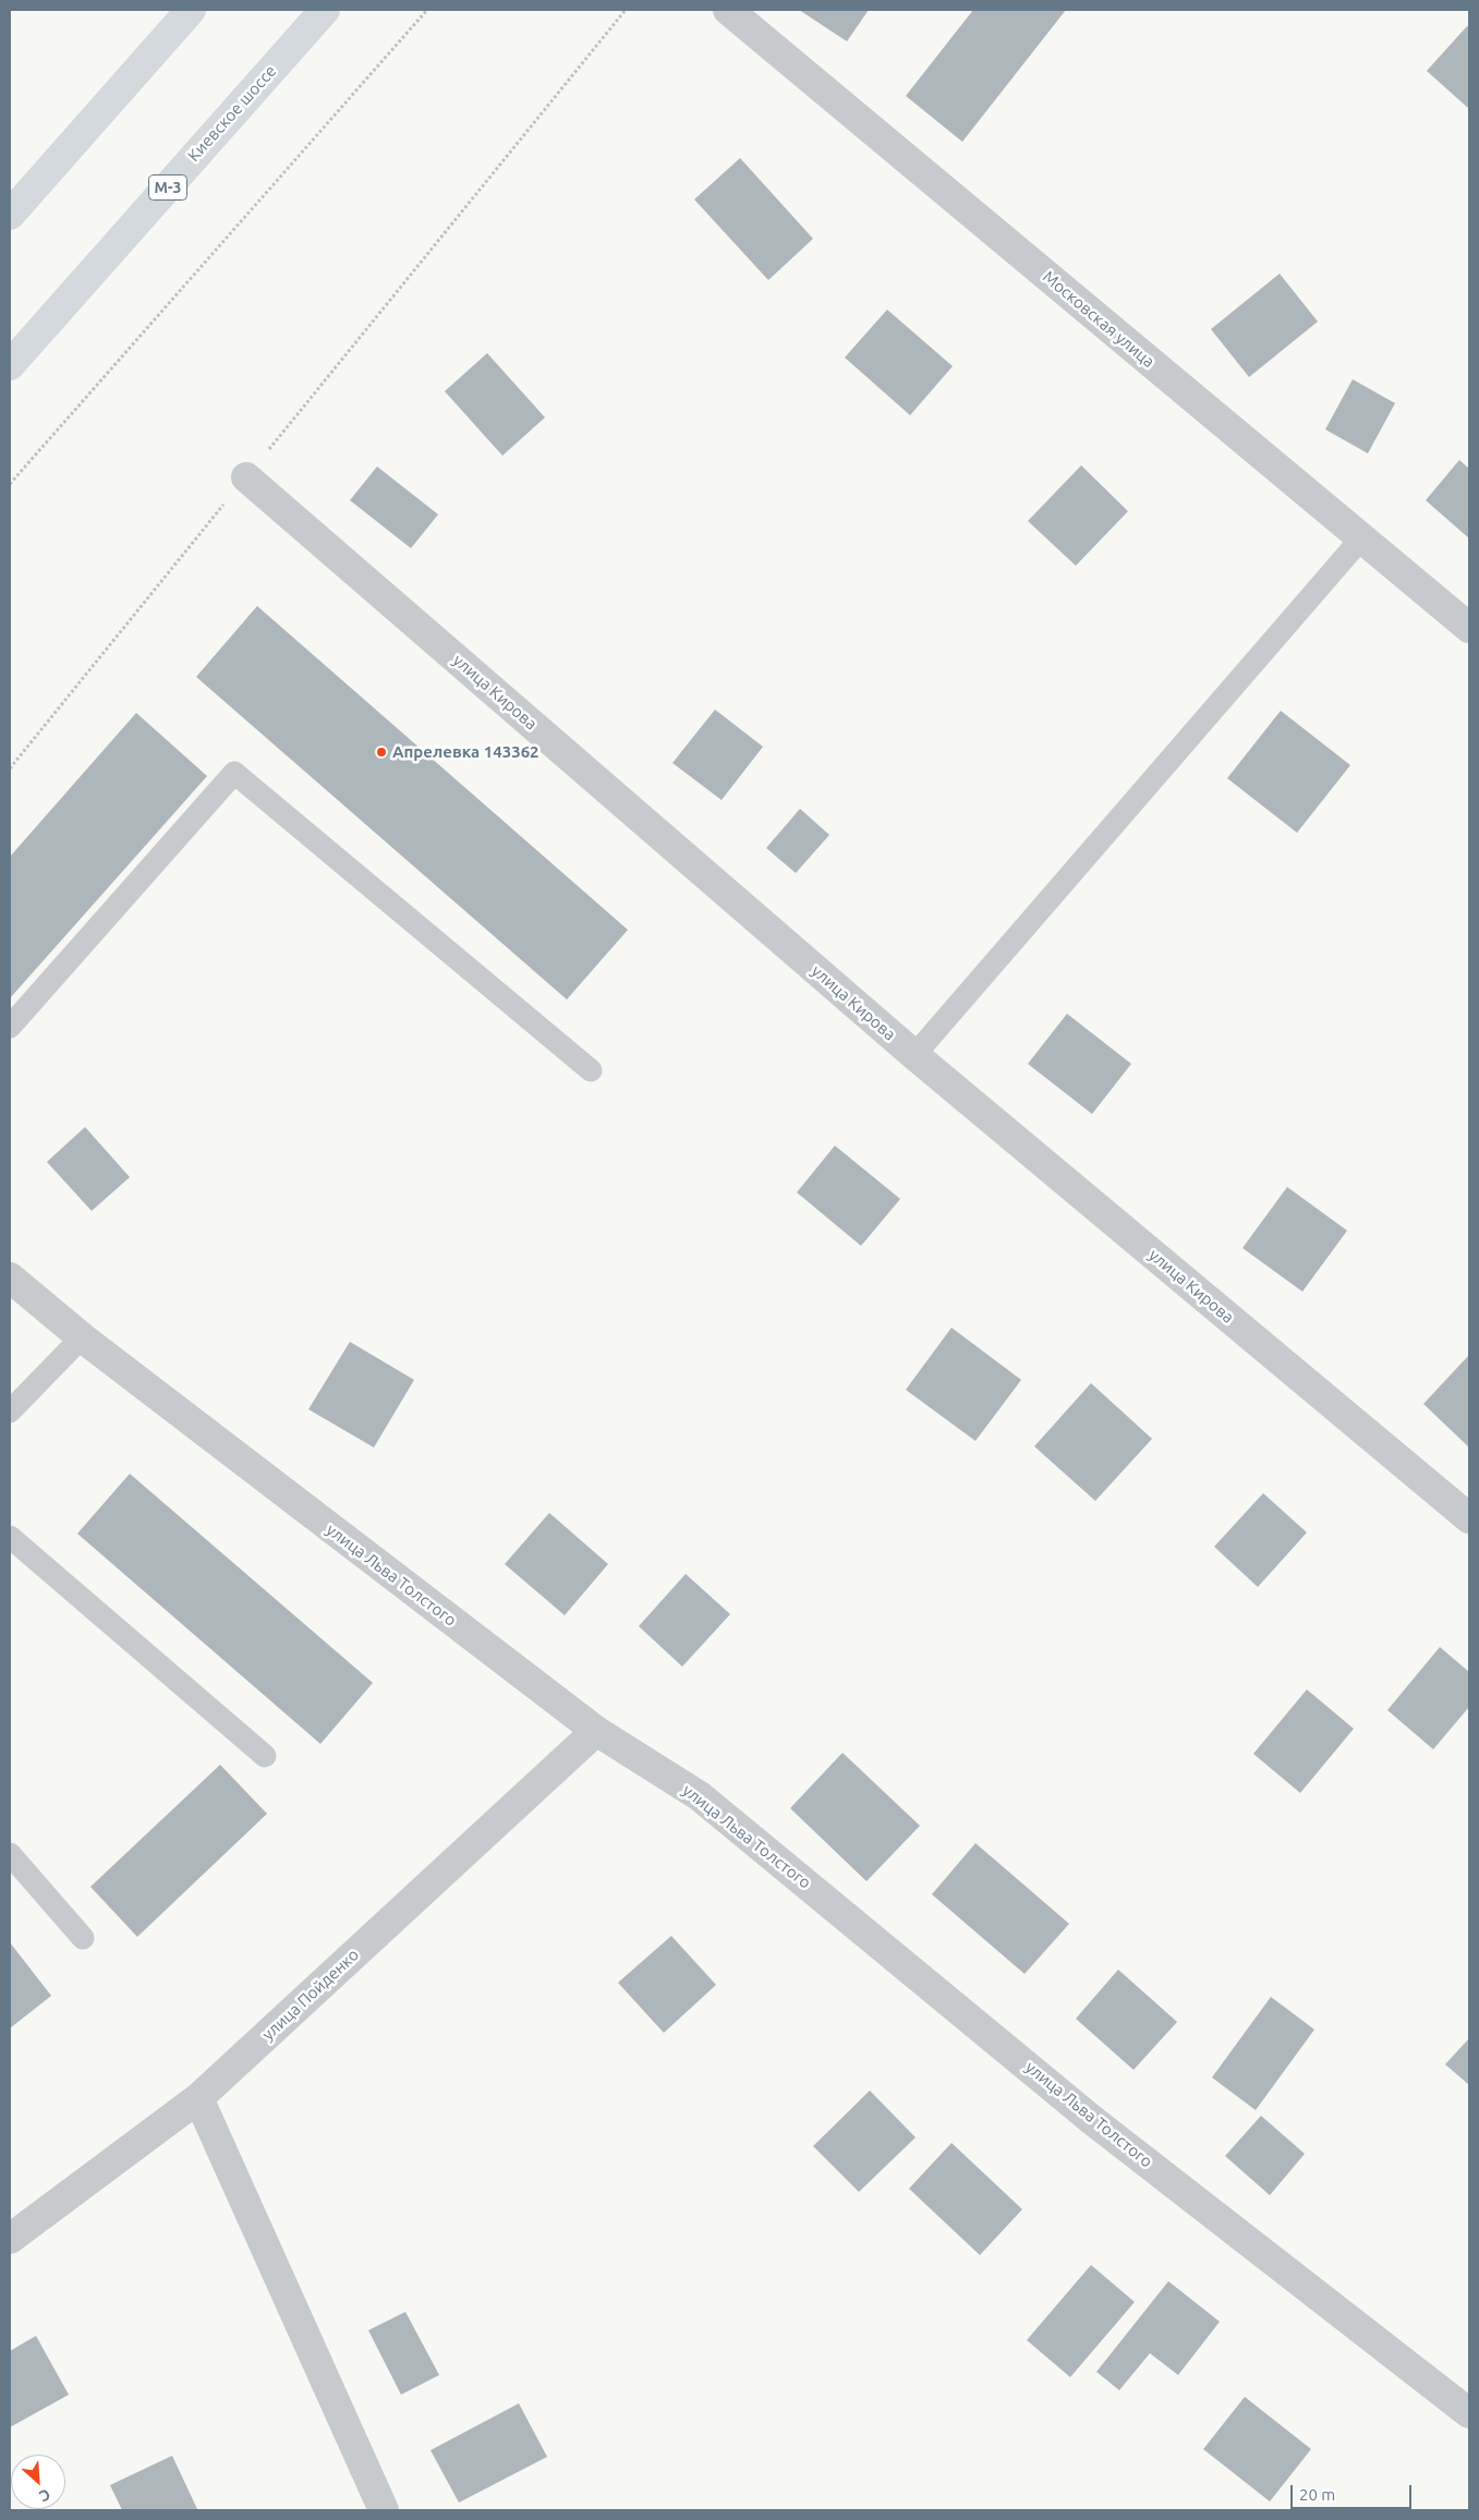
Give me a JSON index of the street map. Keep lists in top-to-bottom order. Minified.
{"streets":{"highway":["Киевское шоссе","М-3"],"street":["Московская улица","улица Кирова","улица Льва Толстого","улица Пойденко"]},"crossings":[["улица Льва Толстого","улица Пойденко"]],"places":["Апрелевка 143362"],"scale_bar":"20 m","north":"bottom right"}
